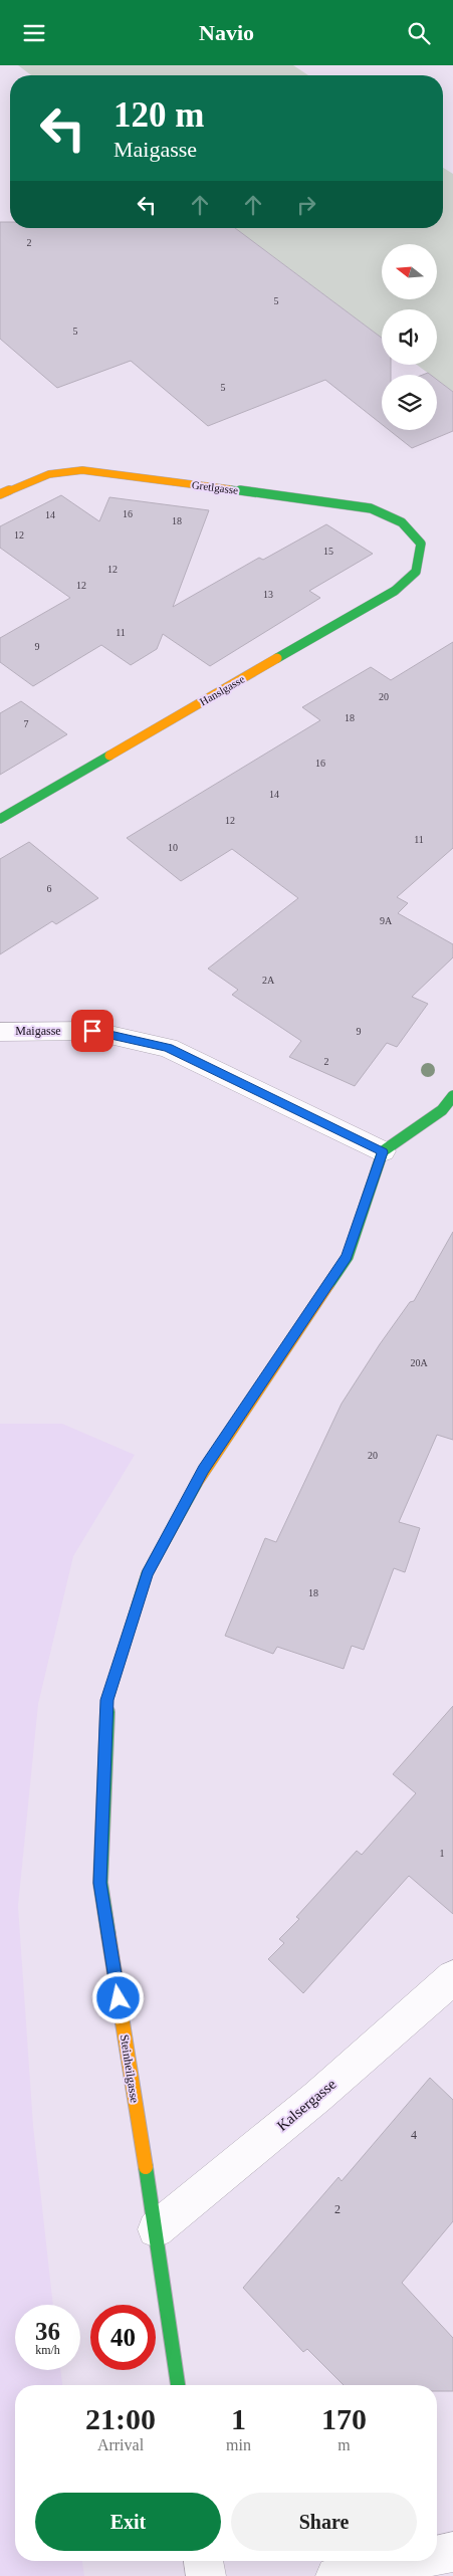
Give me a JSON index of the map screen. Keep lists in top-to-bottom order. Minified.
{"streets":{"street":["Gretlgasse","Hanslgasse","Maigasse","Steinheilgasse","Kalsergasse"]},"crossings":[["Gretlgasse","Hanslgasse"],["Maigasse","Steinheilgasse"],["Steinheilgasse","Kalsergasse"]],"house_numbers":["2","5","5","5","16","14","18","12","15","12","12","13","11","9","20","18","7","16","14","12","11","10","6","9A","2A","9","2","20A","20","18","1","4","2"],"north":"left","page":{"header":"Navio","turn":["120 m","Maigasse"],"speed":"36 km/h","limit":"40","eta":["21:00","Arrival","1","min","170","m"],"buttons":["Exit","Share"]}}
